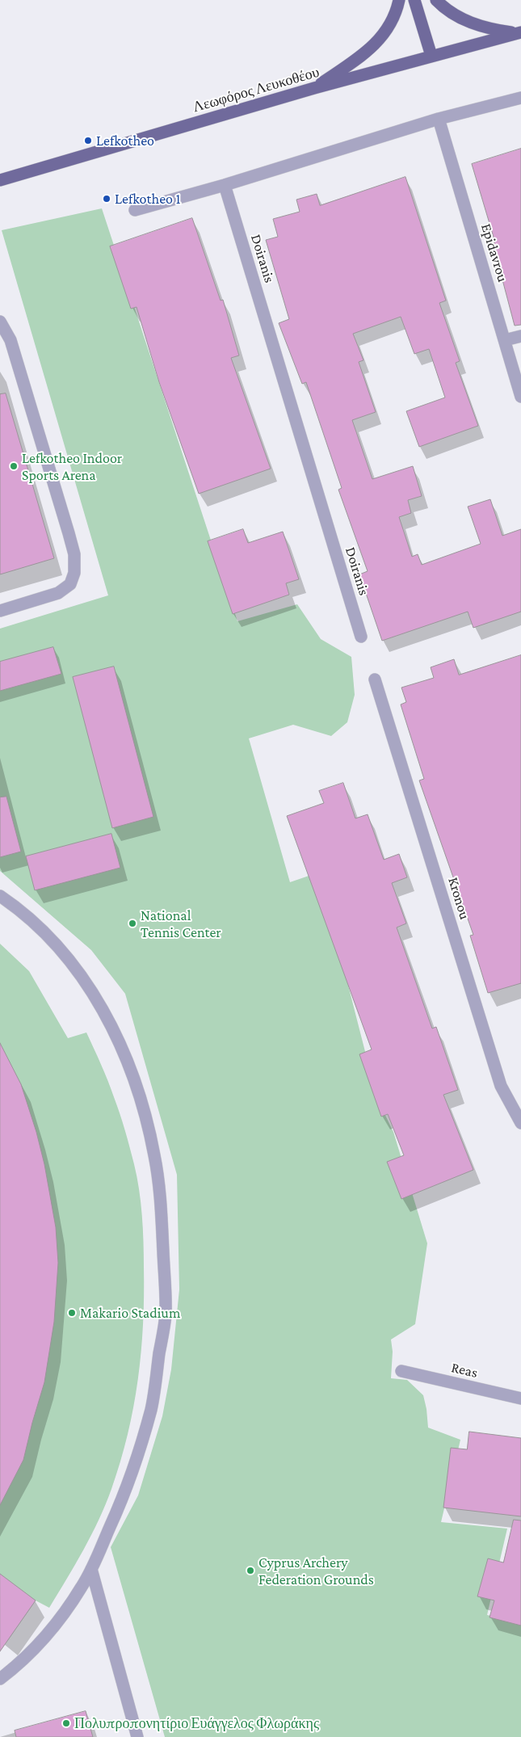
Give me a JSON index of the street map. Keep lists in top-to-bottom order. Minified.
{"streets":{"main road":["Λεωφόρος Λευκοθέου"],"street":["Epidavrou","Doiranis","Kronou","Reas"]},"places":["Lefkotheo","Lefkotheo 1","Lefkotheo Indoor Sports Arena","National Tennis Center","Makario Stadium","Cyprus Archery Federation Grounds","Πολυπροπονητίριο Ευάγγελος Φλωράκης"]}
